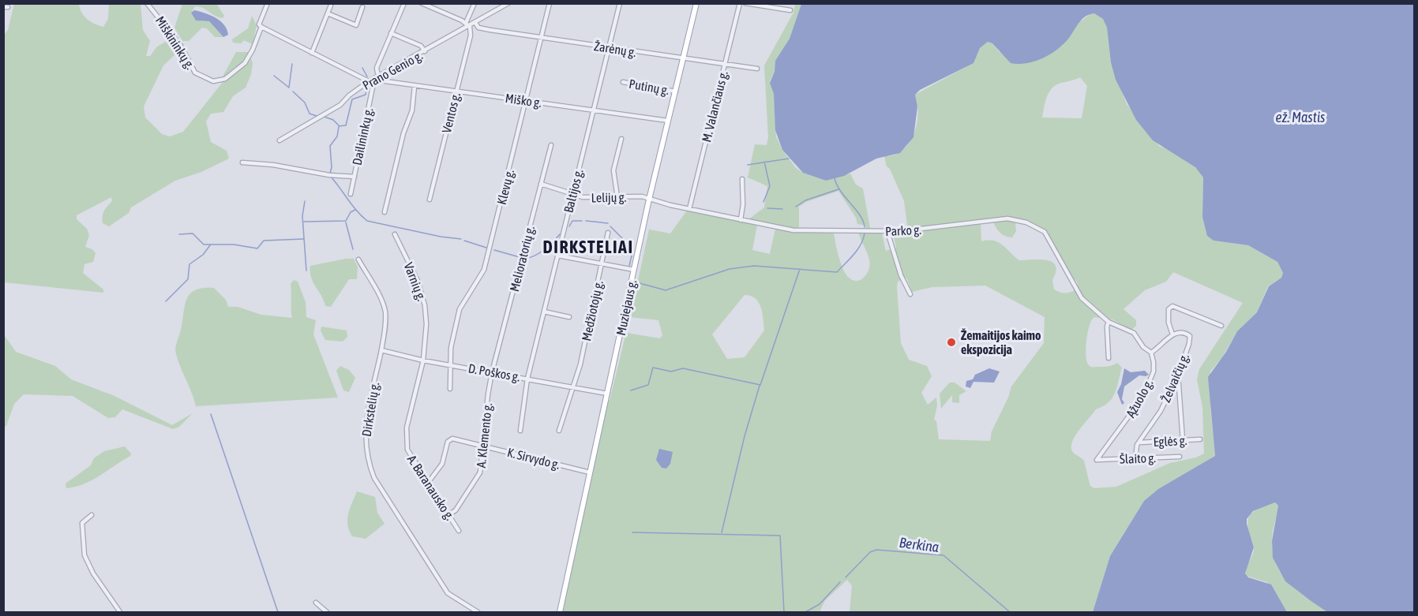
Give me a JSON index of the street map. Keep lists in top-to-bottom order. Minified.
{"streets":{"main road":["Muziejaus g."],"street":["Miškininkų g.","Žarėnų g.","Prano Genio g.","Putinų g.","Miško g.","M. Valančiaus g.","Ventos g.","Dailininkų g.","Klevų g.","Baltijos g.","Lelijų g.","Parko g.","Melioratorių g.","Varnių g.","Medžiotojų g.","D. Poškos g.","Želvaičių g.","Ąžuolo g.","Dirkstelių g.","A. Klemento g.","Eglės g.","K. Sirvydo g.","Šlaito g.","A. Baranausko g."]},"crossings":[["Žarėnų g.","Prano Genio g."],["Žarėnų g.","M. Valančiaus g."],["Žarėnų g.","Klevų g."],["Žarėnų g.","Baltijos g."],["Žarėnų g.","Muziejaus g."],["Prano Genio g.","Miško g."],["Prano Genio g.","Ventos g."],["Prano Genio g.","Dailininkų g."],["Putinų g.","Muziejaus g."],["Miško g.","Ventos g."],["Miško g.","Klevų g."],["Miško g.","Baltijos g."],["Miško g.","Muziejaus g."],["M. Valančiaus g.","Parko g."],["Klevų g.","D. Poškos g."],["Baltijos g.","Lelijų g."],["Baltijos g.","D. Poškos g."],["Lelijų g.","Parko g."],["Lelijų g.","Melioratorių g."],["Lelijų g.","Muziejaus g."],["Parko g.","Muziejaus g."],["Melioratorių g.","D. Poškos g."],["Melioratorių g.","A. Klemento g."],["Varnių g.","D. Poškos g."],["Varnių g.","A. Baranausko g."],["Muziejaus g.","D. Poškos g."],["Muziejaus g.","K. Sirvydo g."],["Medžiotojų g.","D. Poškos g."],["D. Poškos g.","Dirkstelių g."],["D. Poškos g.","A. Klemento g."],["D. Poškos g.","A. Baranausko g."],["Želvaičių g.","Ąžuolo g."],["Želvaičių g.","Eglės g."],["Želvaičių g.","Šlaito g."],["Ąžuolo g.","Šlaito g."],["A. Klemento g.","K. Sirvydo g."],["A. Klemento g.","A. Baranausko g."],["K. Sirvydo g.","A. Baranausko g."]],"districts":["DIRKSTELIAI"],"water":["ež. Mastis","Berkina"],"places":["Žemaitijos kaimo ekspozicija"]}
